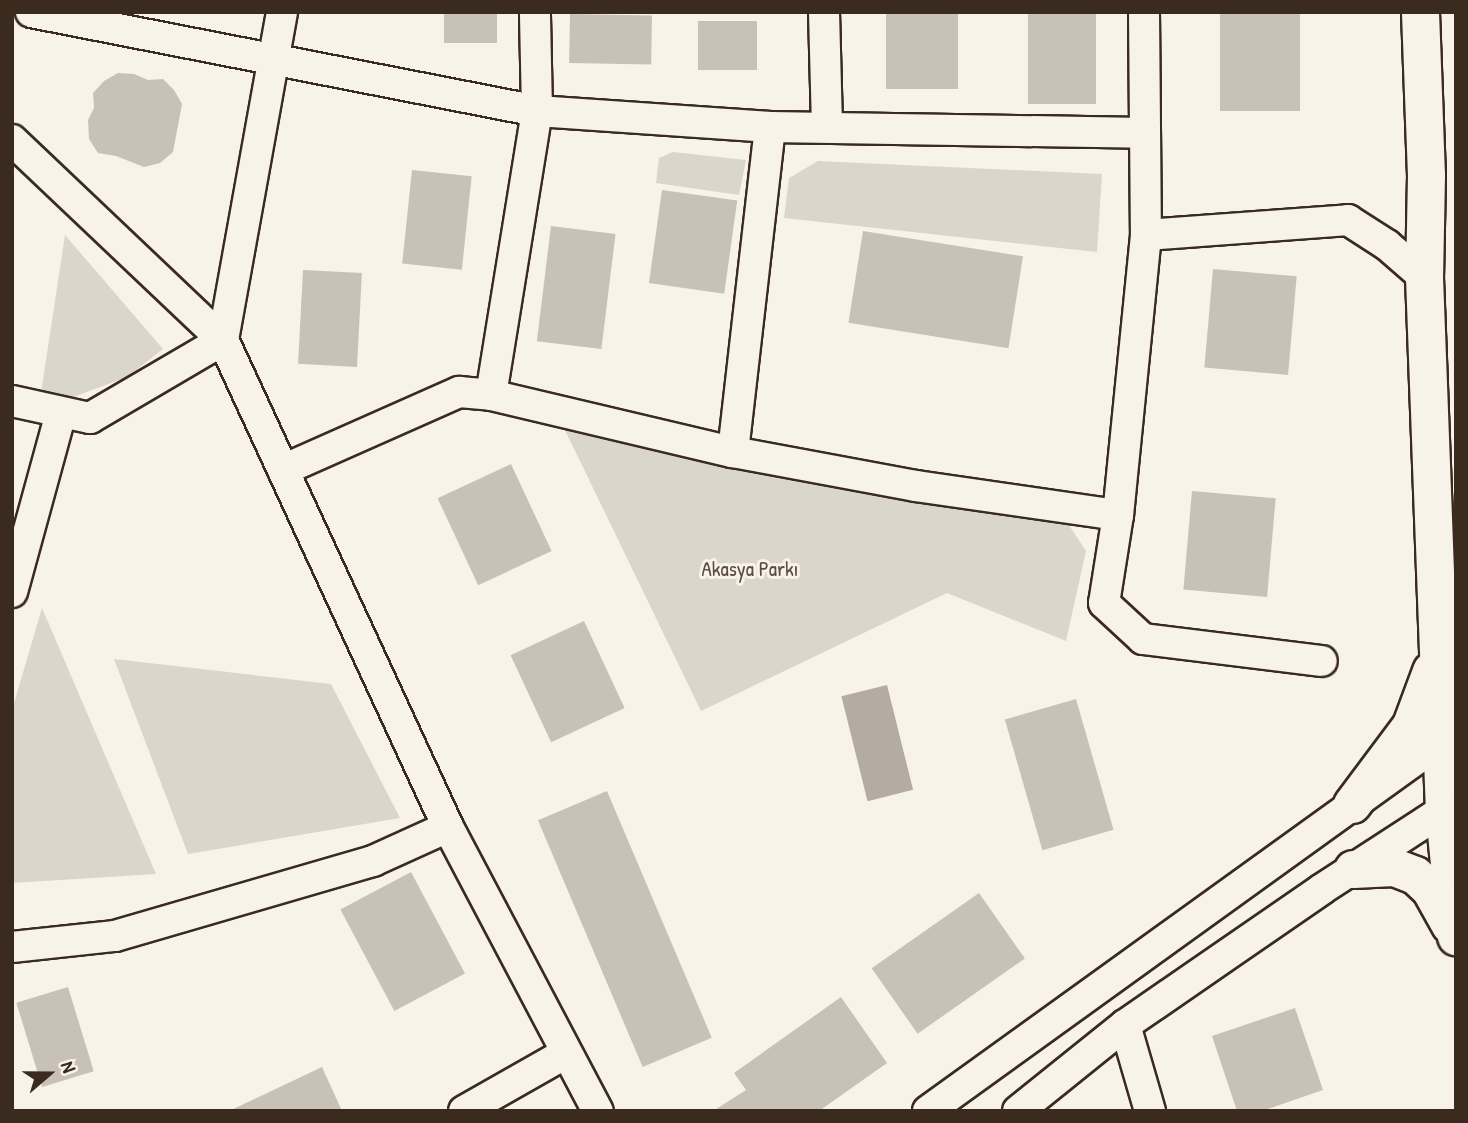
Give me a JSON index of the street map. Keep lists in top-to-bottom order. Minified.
{"parks":["Akasya Parkı"],"north":"right"}
